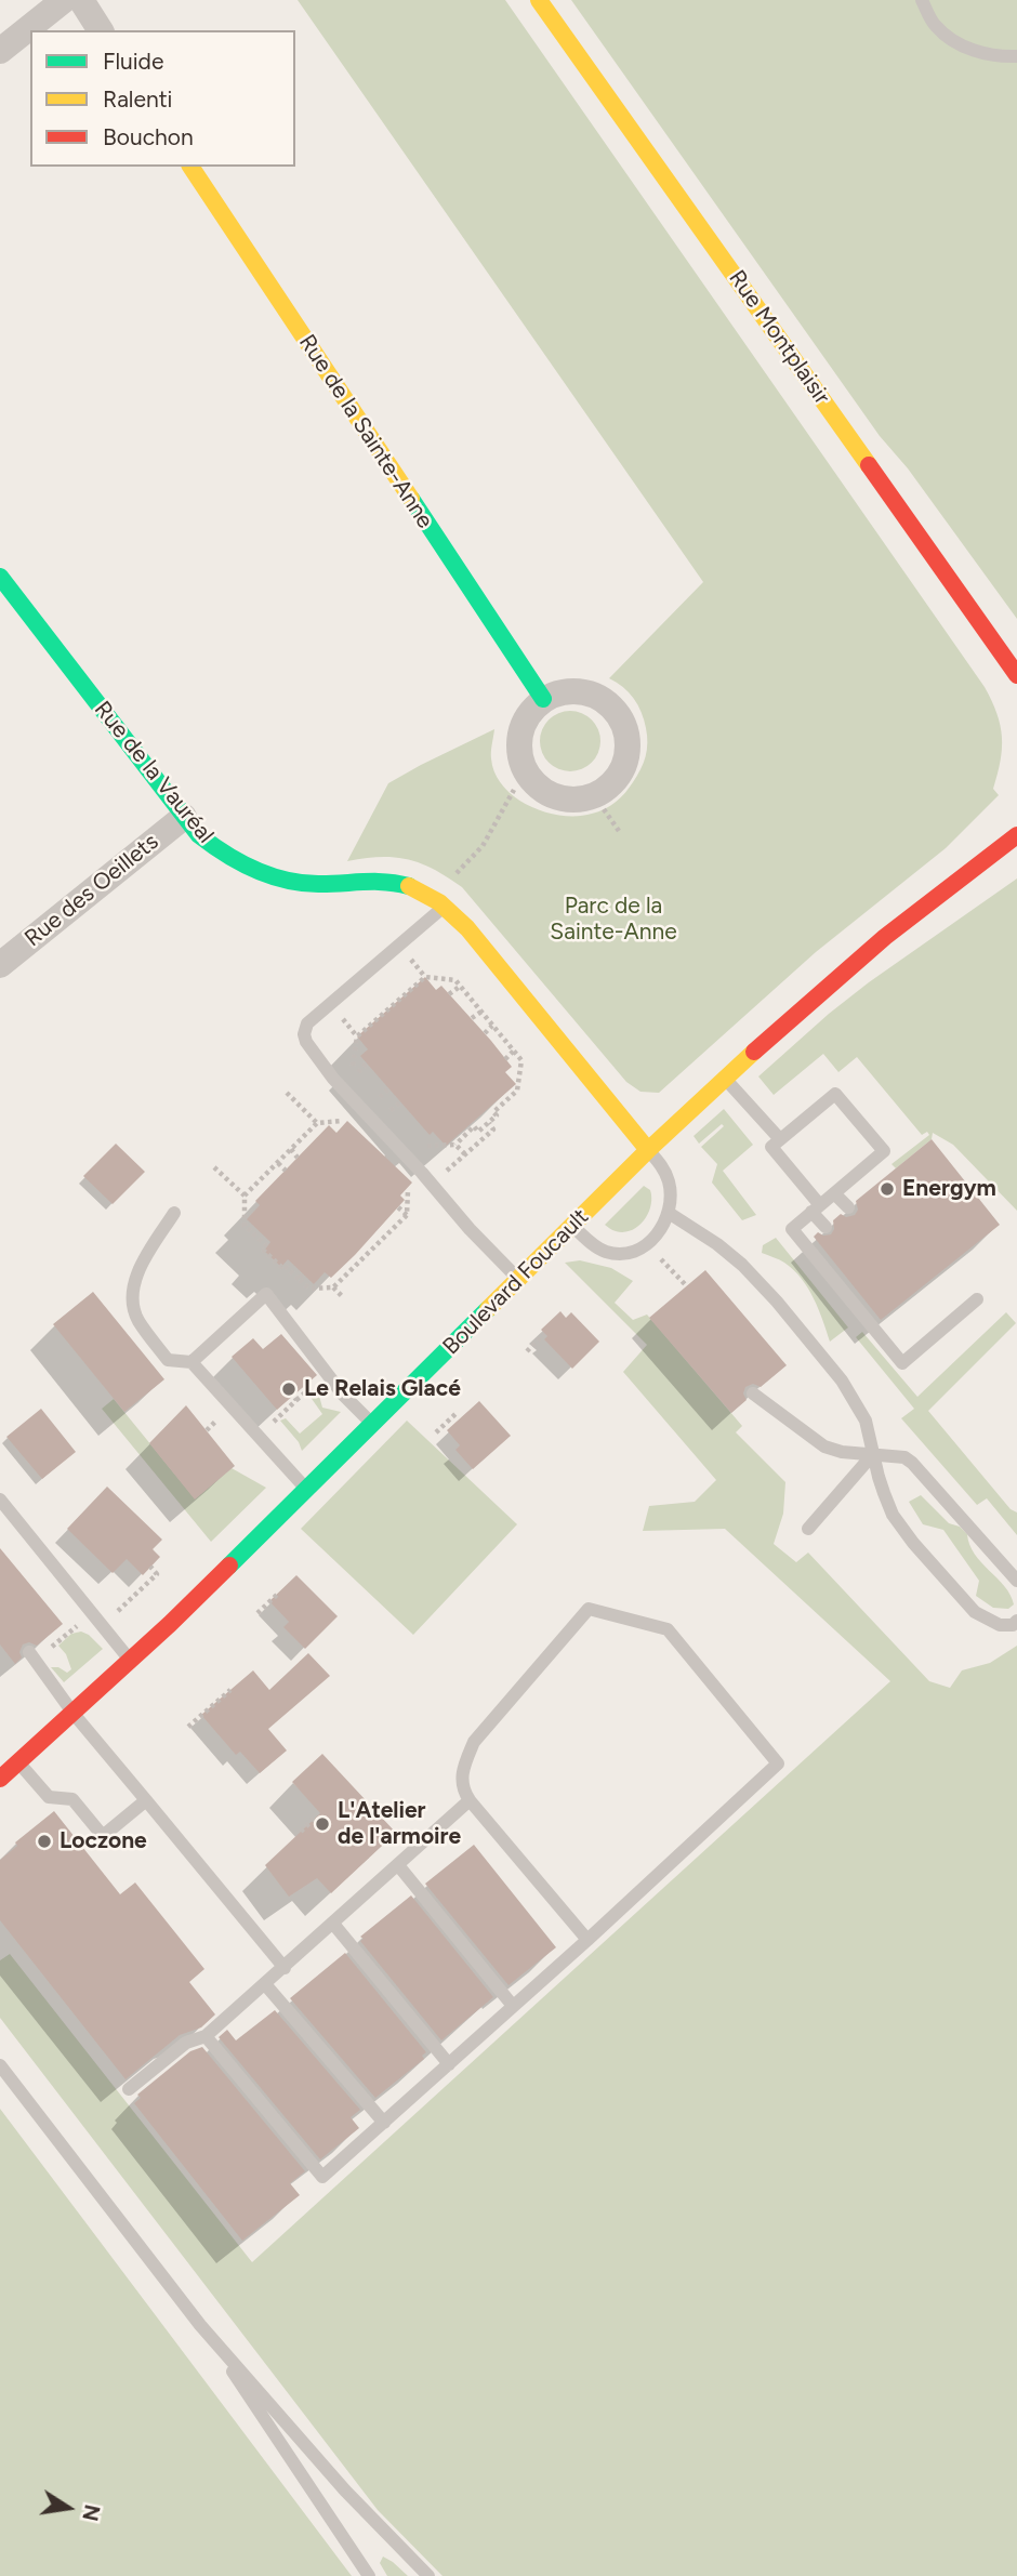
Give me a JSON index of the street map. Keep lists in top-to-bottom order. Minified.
{"streets":{"street":["Rue Montplaisir","Rue de la Sainte-Anne","Rue de la Vauréal","Rue des Oeillets","Boulevard Foucault"]},"crossings":[["Rue de la Vauréal","Rue des Oeillets"],["Rue de la Vauréal","Boulevard Foucault"]],"parks":["Parc de la Sainte-Anne"],"places":["Energym","Le Relais Glacé","L'Atelier de l'armoire","Loczone"],"legend":["Fluide","Ralenti","Bouchon"],"north":"right"}
